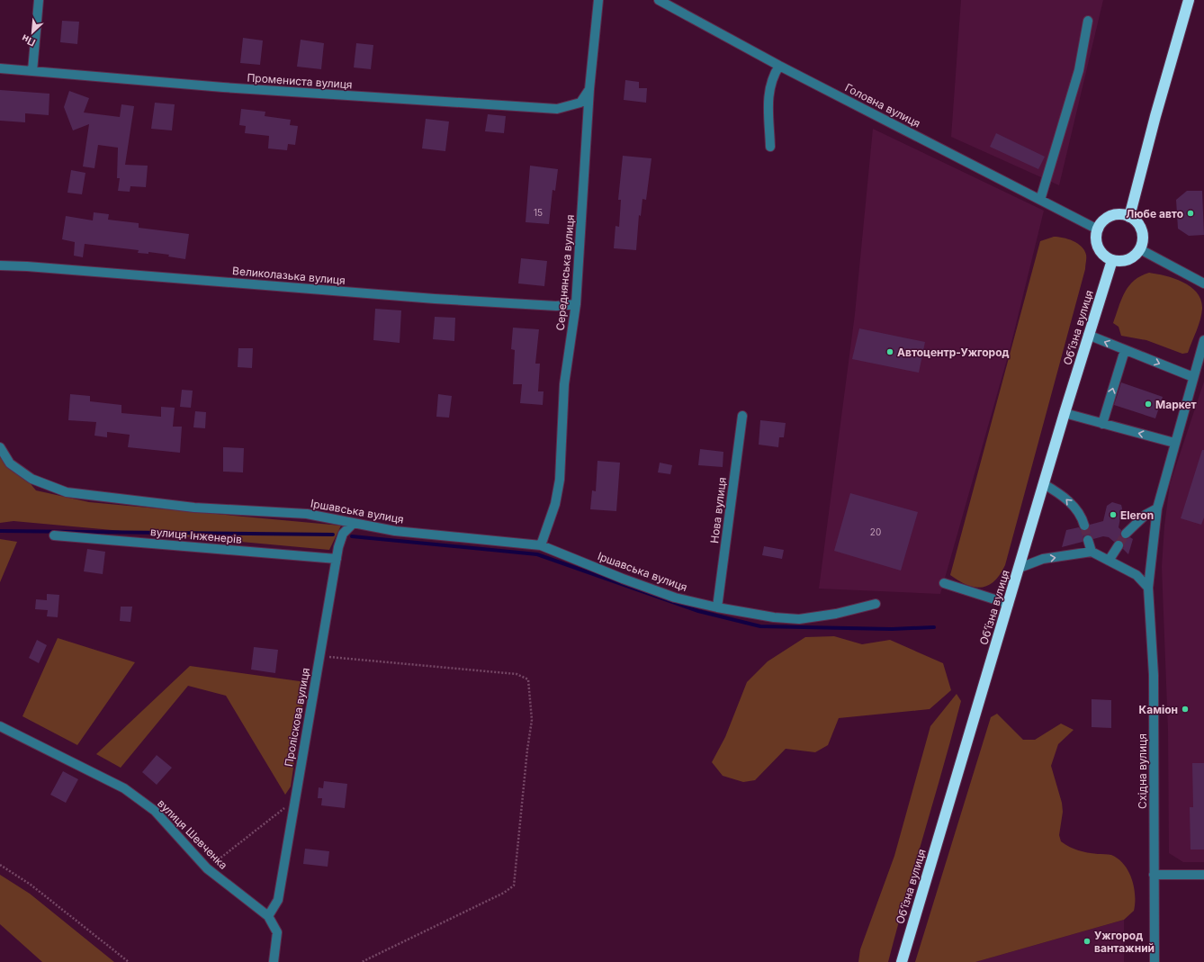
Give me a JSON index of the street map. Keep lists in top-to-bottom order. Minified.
{"streets":{"highway":["Обʼїзна вулиця"],"street":["Промениста вулиця","Головна вулиця","Середнянська вулиця","Великолазька вулиця","Нова вулиця","Іршавська вулиця","вулиця Інженерів","Проліскова вулиця","Східна вулиця","вулиця Шевченка"]},"crossings":[["Промениста вулиця","Середнянська вулиця"],["Головна вулиця","Обʼїзна вулиця"],["Середнянська вулиця","Великолазька вулиця"],["Середнянська вулиця","Іршавська вулиця"],["Нова вулиця","Іршавська вулиця"],["Іршавська вулиця","Проліскова вулиця"],["вулиця Інженерів","Проліскова вулиця"],["Проліскова вулиця","вулиця Шевченка"]],"places":["Любе авто","Автоцентр-Ужгород","Маркет","Eleron","Каміон","Ужгород вантажний"],"house_numbers":["15","20"],"north":"bottom left"}
